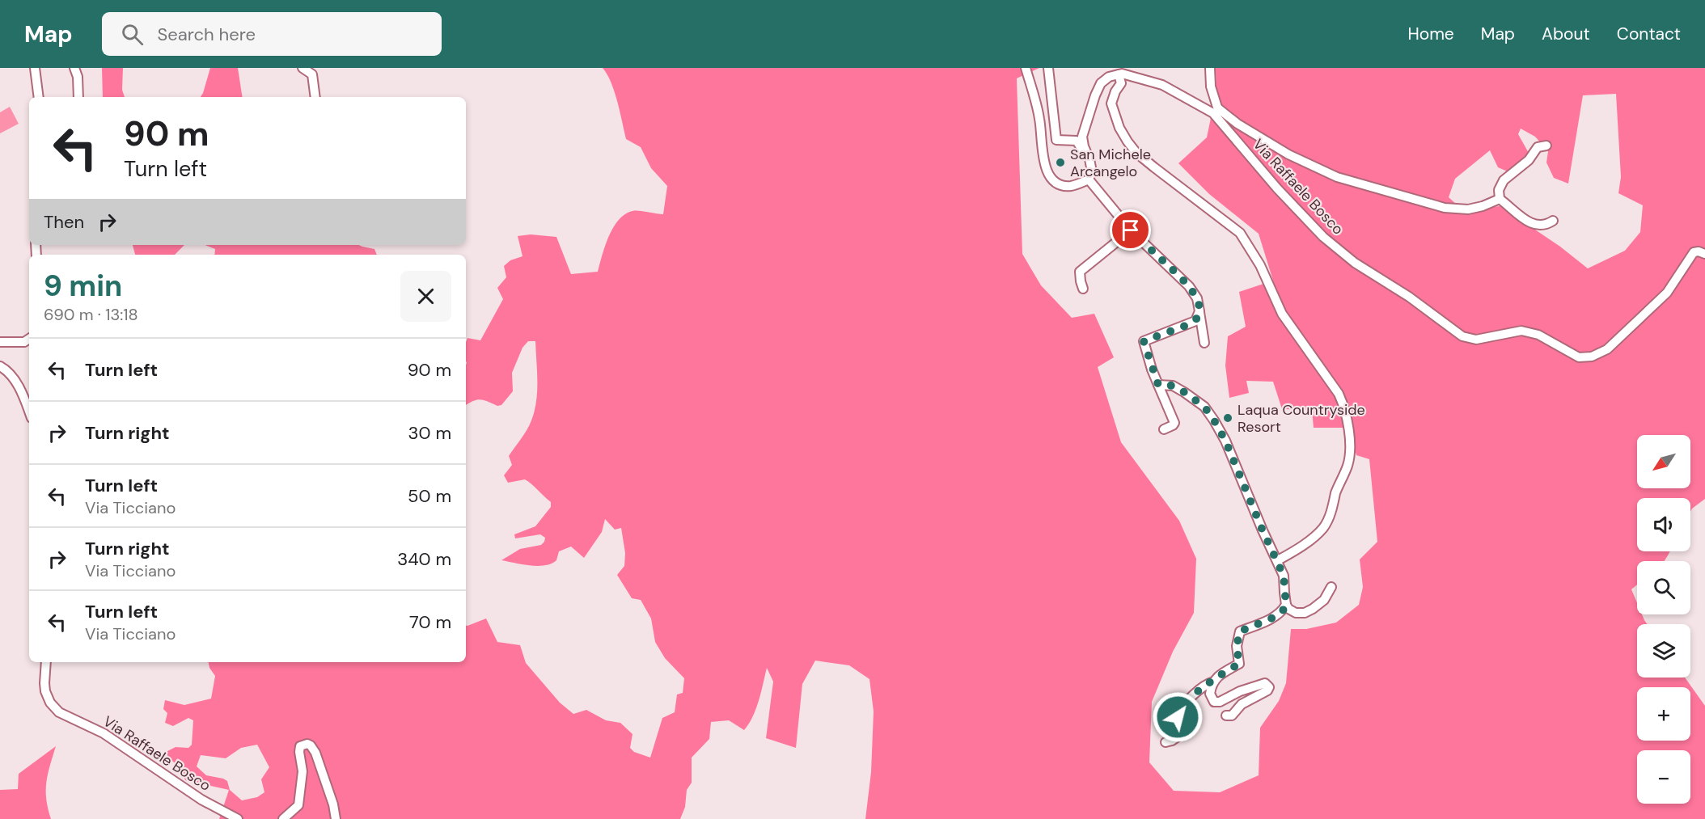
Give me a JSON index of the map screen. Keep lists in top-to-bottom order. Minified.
{"streets":{"street":["Via Raffaele Bosco"]},"places":["San Michele Arcangelo","Laqua Countryside Resort"],"north":"bottom left","page":{"header":"Map","search":"Search here","nav":["Home","Map","About","Contact"],"turn":["90 m","Turn left"],"then":"Then","heading":["9 min","690 m · 13:18"],"list":[{"name":"Turn left","value":"90 m"},{"name":"Turn right","value":"30 m"},{"name":"Turn left","note":"Via Ticciano","value":"50 m"},{"name":"Turn right","note":"Via Ticciano","value":"340 m"},{"name":"Turn left","note":"Via Ticciano","value":"70 m"}],"map_buttons":["+","−"]}}
